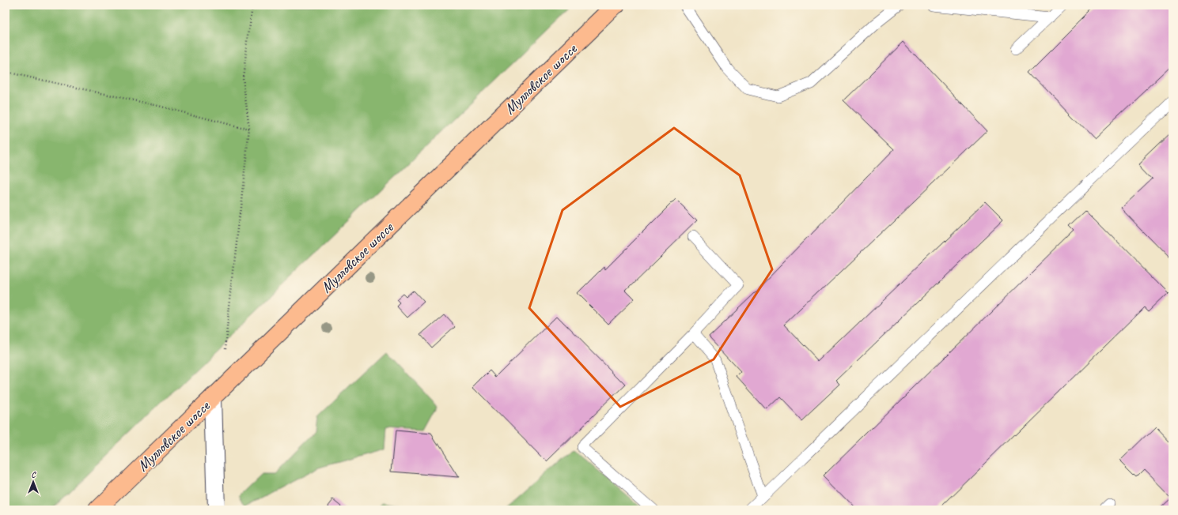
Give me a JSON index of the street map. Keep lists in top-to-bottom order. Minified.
{"streets":{"highway":["Мулловское шоссе"]},"north":"top"}
